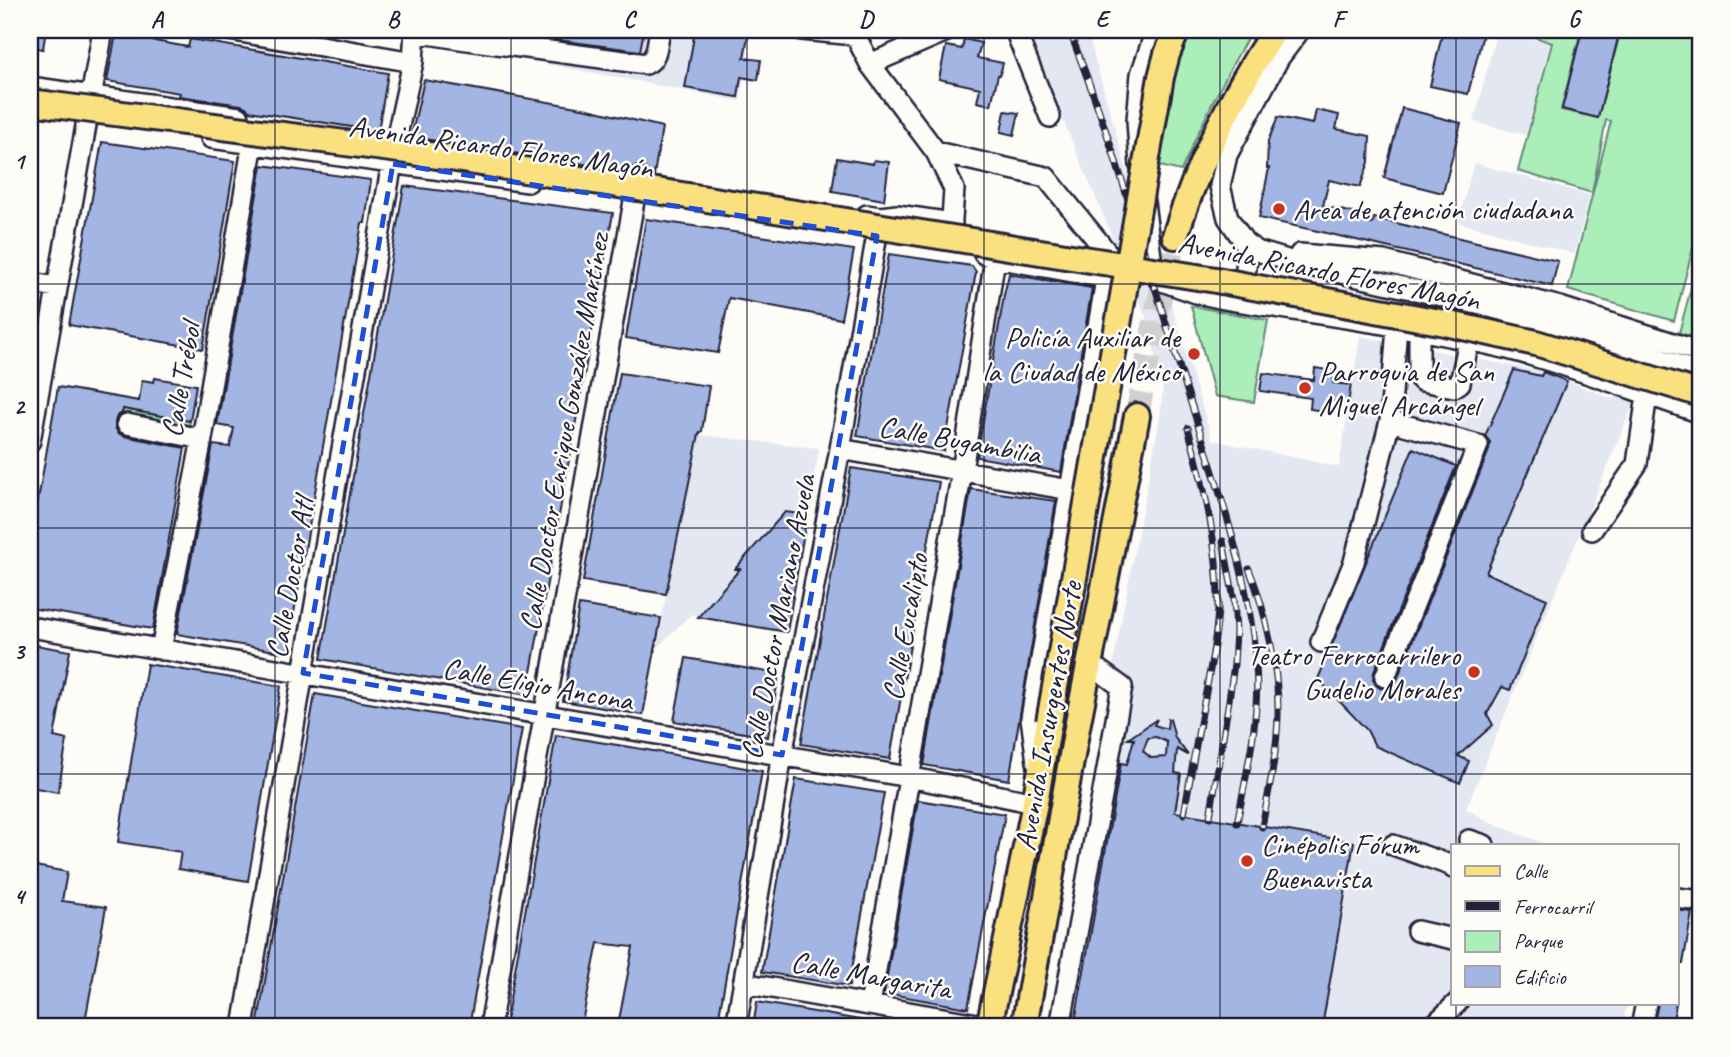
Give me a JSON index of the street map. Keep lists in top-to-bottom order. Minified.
{"streets":{"main road":["Avenida Ricardo Flores Magón","Avenida Insurgentes Norte"],"street":["Calle Trébol","Calle Doctor Enrique González Martínez","Calle Bugambilia","Calle Doctor Atl","Calle Doctor Mariano Azuela","Calle Eucalipto","Calle Eligio Ancona","Calle Margarita"]},"crossings":[["Avenida Ricardo Flores Magón","Calle Trébol"],["Avenida Ricardo Flores Magón","Calle Doctor Enrique González Martínez"],["Avenida Ricardo Flores Magón","Calle Doctor Atl"],["Avenida Ricardo Flores Magón","Calle Doctor Mariano Azuela"],["Avenida Ricardo Flores Magón","Calle Eucalipto"],["Avenida Ricardo Flores Magón","Avenida Insurgentes Norte"],["Calle Trébol","Calle Eligio Ancona"],["Calle Doctor Enrique González Martínez","Calle Eligio Ancona"],["Calle Bugambilia","Calle Doctor Mariano Azuela"],["Calle Bugambilia","Calle Eucalipto"],["Calle Bugambilia","Avenida Insurgentes Norte"],["Calle Doctor Atl","Calle Eligio Ancona"],["Calle Doctor Mariano Azuela","Calle Eligio Ancona"],["Calle Doctor Mariano Azuela","Calle Margarita"],["Calle Eucalipto","Calle Eligio Ancona"],["Calle Eucalipto","Calle Margarita"],["Calle Eligio Ancona","Avenida Insurgentes Norte"],["Avenida Insurgentes Norte","Calle Margarita"]],"places":["Area de atención ciudadana","Policía Auxiliar de la Ciudad de México","Parroquia de San Miguel Arcángel","Teatro Ferrocarrilero Gudelio Morales","Cinépolis Fórum Buenavista"],"legend":["Calle","Ferrocarril","Parque","Edificio"],"grid":{"columns":["A","B","C","D","E","F","G"],"rows":["1","2","3","4"]}}
